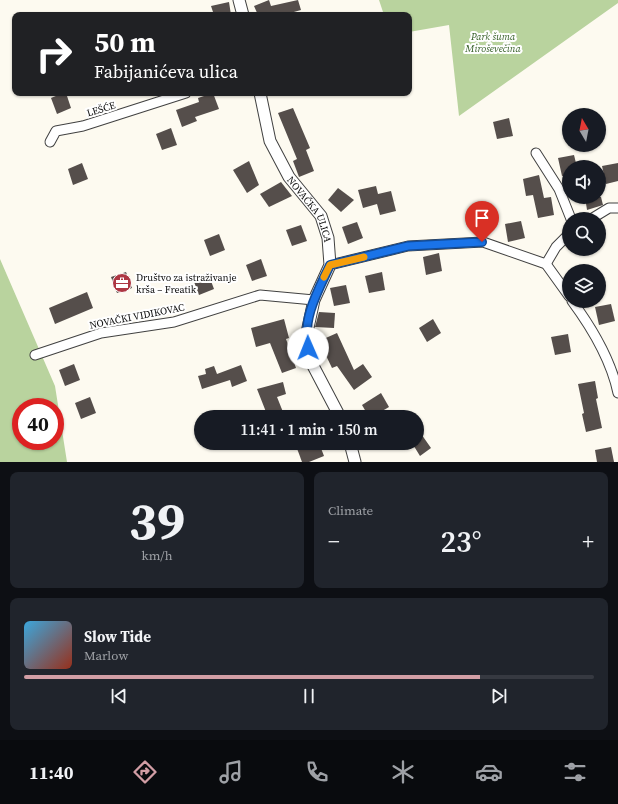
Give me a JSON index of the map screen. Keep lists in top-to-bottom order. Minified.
{"streets":{"street":["LEŠĆE","NOVAČKA ULICA","NOVAČKI VIDIKOVAC"]},"crossings":[["NOVAČKA ULICA","NOVAČKI VIDIKOVAC"]],"parks":["Park šuma Miroševečina"],"places":{"office":["Društvo za istraživanje krša – Freatik"]},"north":"top","page":{"turn":["50 m","Fabijanićeva ulica"],"limit":"40","trip":"11:41 · 1 min · 150 m","tile":[["39","km/h"],"Climate"],"heat":["−","23°","+"],"song":["Slow Tide","Marlow"],"tabs":"11:40"}}
